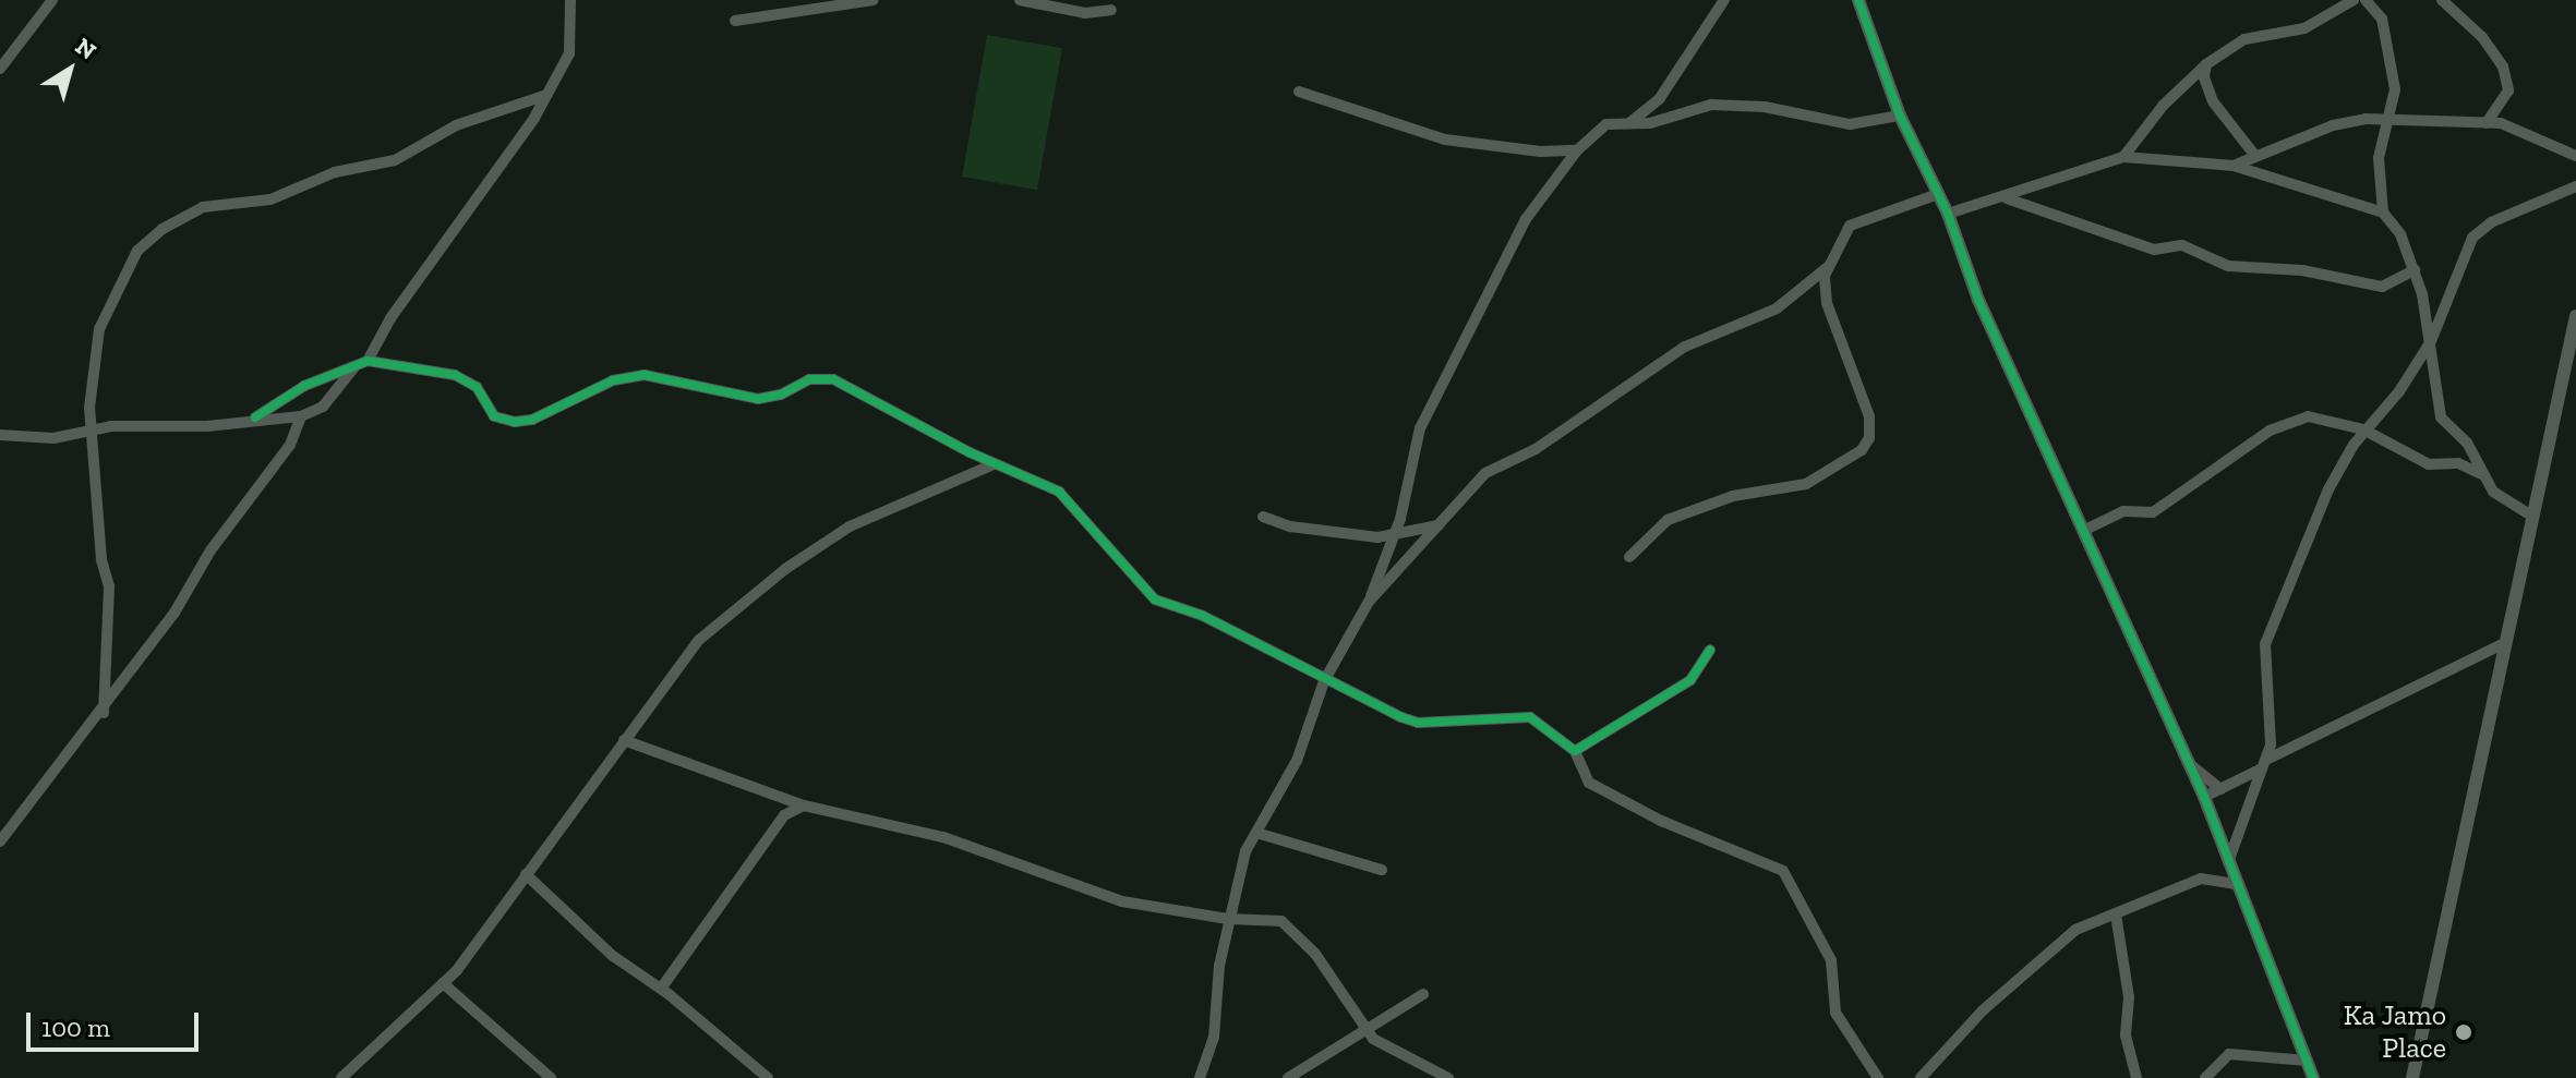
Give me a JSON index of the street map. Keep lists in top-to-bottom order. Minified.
{"places":["Ka Jamo Place"],"scale_bar":"100 m","north":"top right"}
